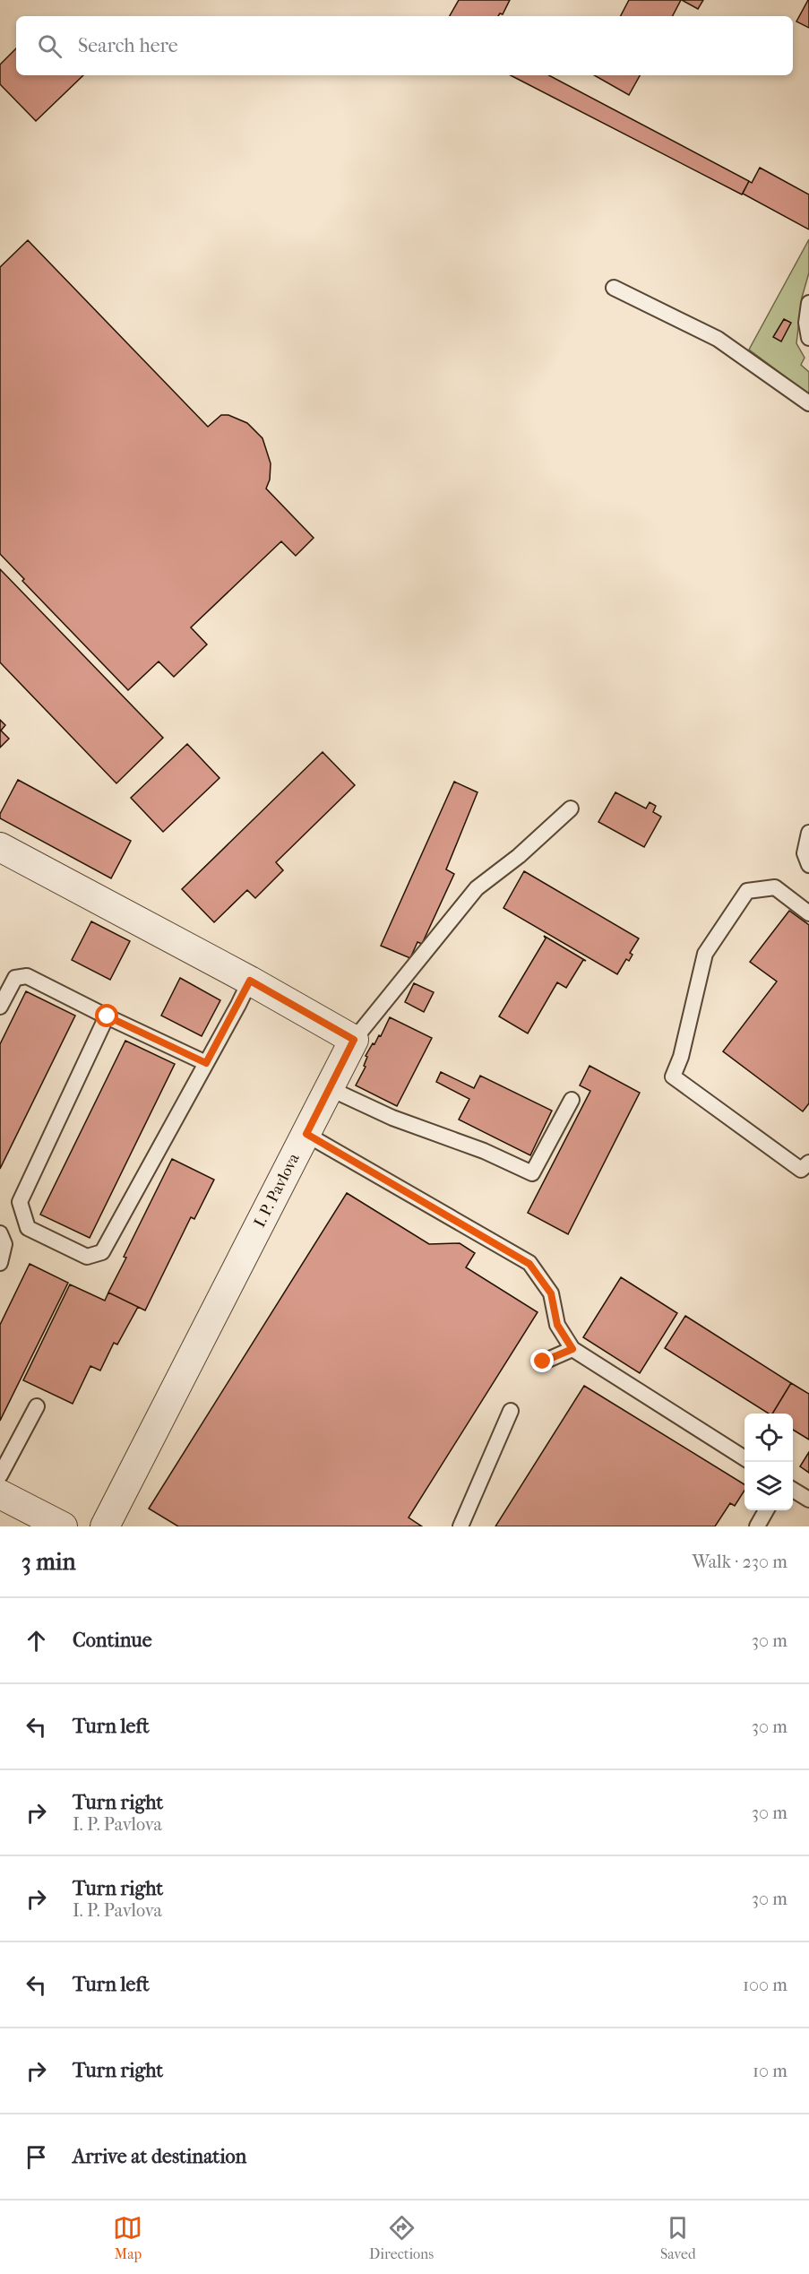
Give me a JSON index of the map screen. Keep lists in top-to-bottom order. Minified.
{"streets":{"street":["I. P. Pavlova"]},"page":{"search":"Search here","heading":["3 min","Walk · 230 m"],"list":[["Continue","30 m"],["Turn left","30 m"],["Turn right","I. P. Pavlova","30 m"],["Turn right","I. P. Pavlova","30 m"],["Turn left","100 m"],["Turn right","10 m"],"Arrive at destination"],"nav":["Map","Directions","Saved"]}}
